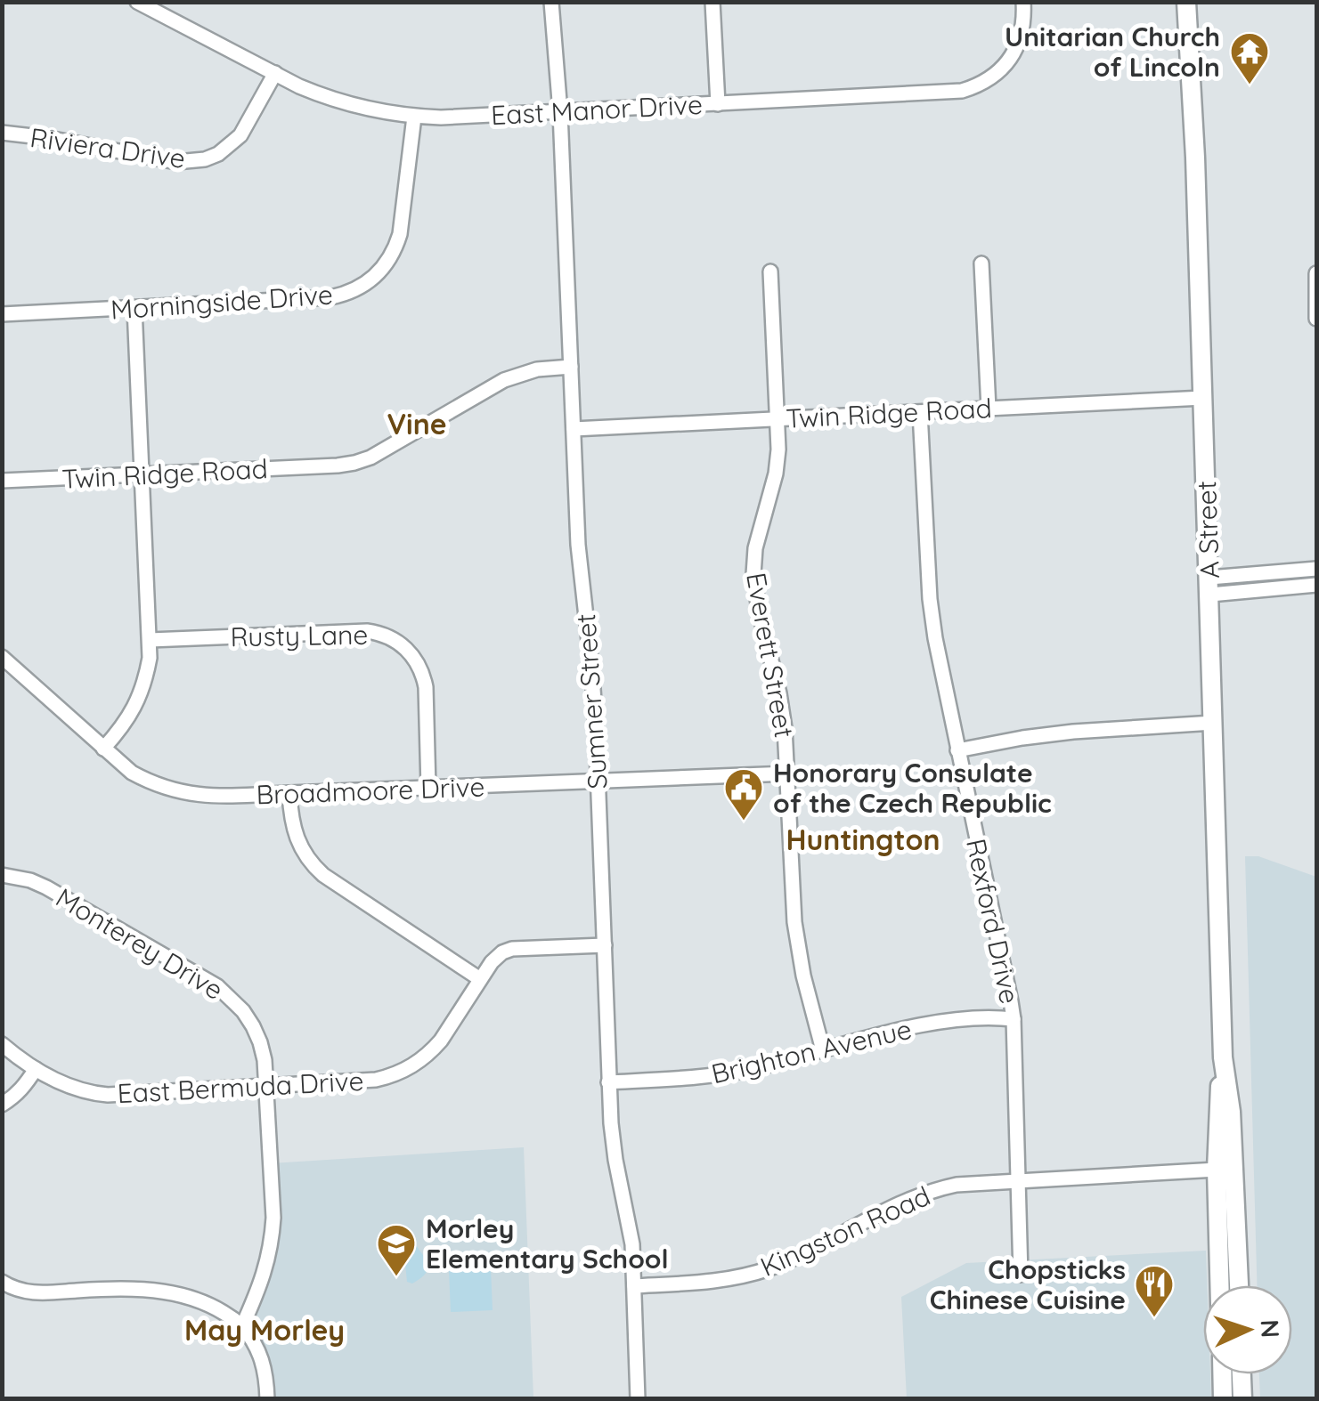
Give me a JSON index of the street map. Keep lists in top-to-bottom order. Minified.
{"streets":{"main road":["A Street"],"street":["East Manor Drive","Riviera Drive","Morningside Drive","Twin Ridge Road","Rusty Lane","Everett Street","Sumner Street","Broadmoore Drive","Rexford Drive","Monterey Drive","Brighton Avenue","East Bermuda Drive","Kingston Road"]},"crossings":[["East Manor Drive","Riviera Drive"],["East Manor Drive","Morningside Drive"],["East Manor Drive","Sumner Street"],["Twin Ridge Road","A Street"],["Twin Ridge Road","Everett Street"],["Twin Ridge Road","Sumner Street"],["Twin Ridge Road","Rexford Drive"],["A Street","Kingston Road"],["Rusty Lane","Broadmoore Drive"],["Everett Street","Broadmoore Drive"],["Everett Street","Brighton Avenue"],["Sumner Street","Broadmoore Drive"],["Sumner Street","Brighton Avenue"],["Sumner Street","East Bermuda Drive"],["Sumner Street","Kingston Road"],["Rexford Drive","Brighton Avenue"],["Rexford Drive","Kingston Road"],["Monterey Drive","East Bermuda Drive"]],"districts":["Vine","Huntington","May Morley"],"places":{"temple":["Unitarian Church of Lincoln"],"public building":["Honorary Consulate of the Czech Republic"],"school or university":["Morley Elementary School"],"restaurant":["Chopsticks Chinese Cuisine"]},"north":"right"}
